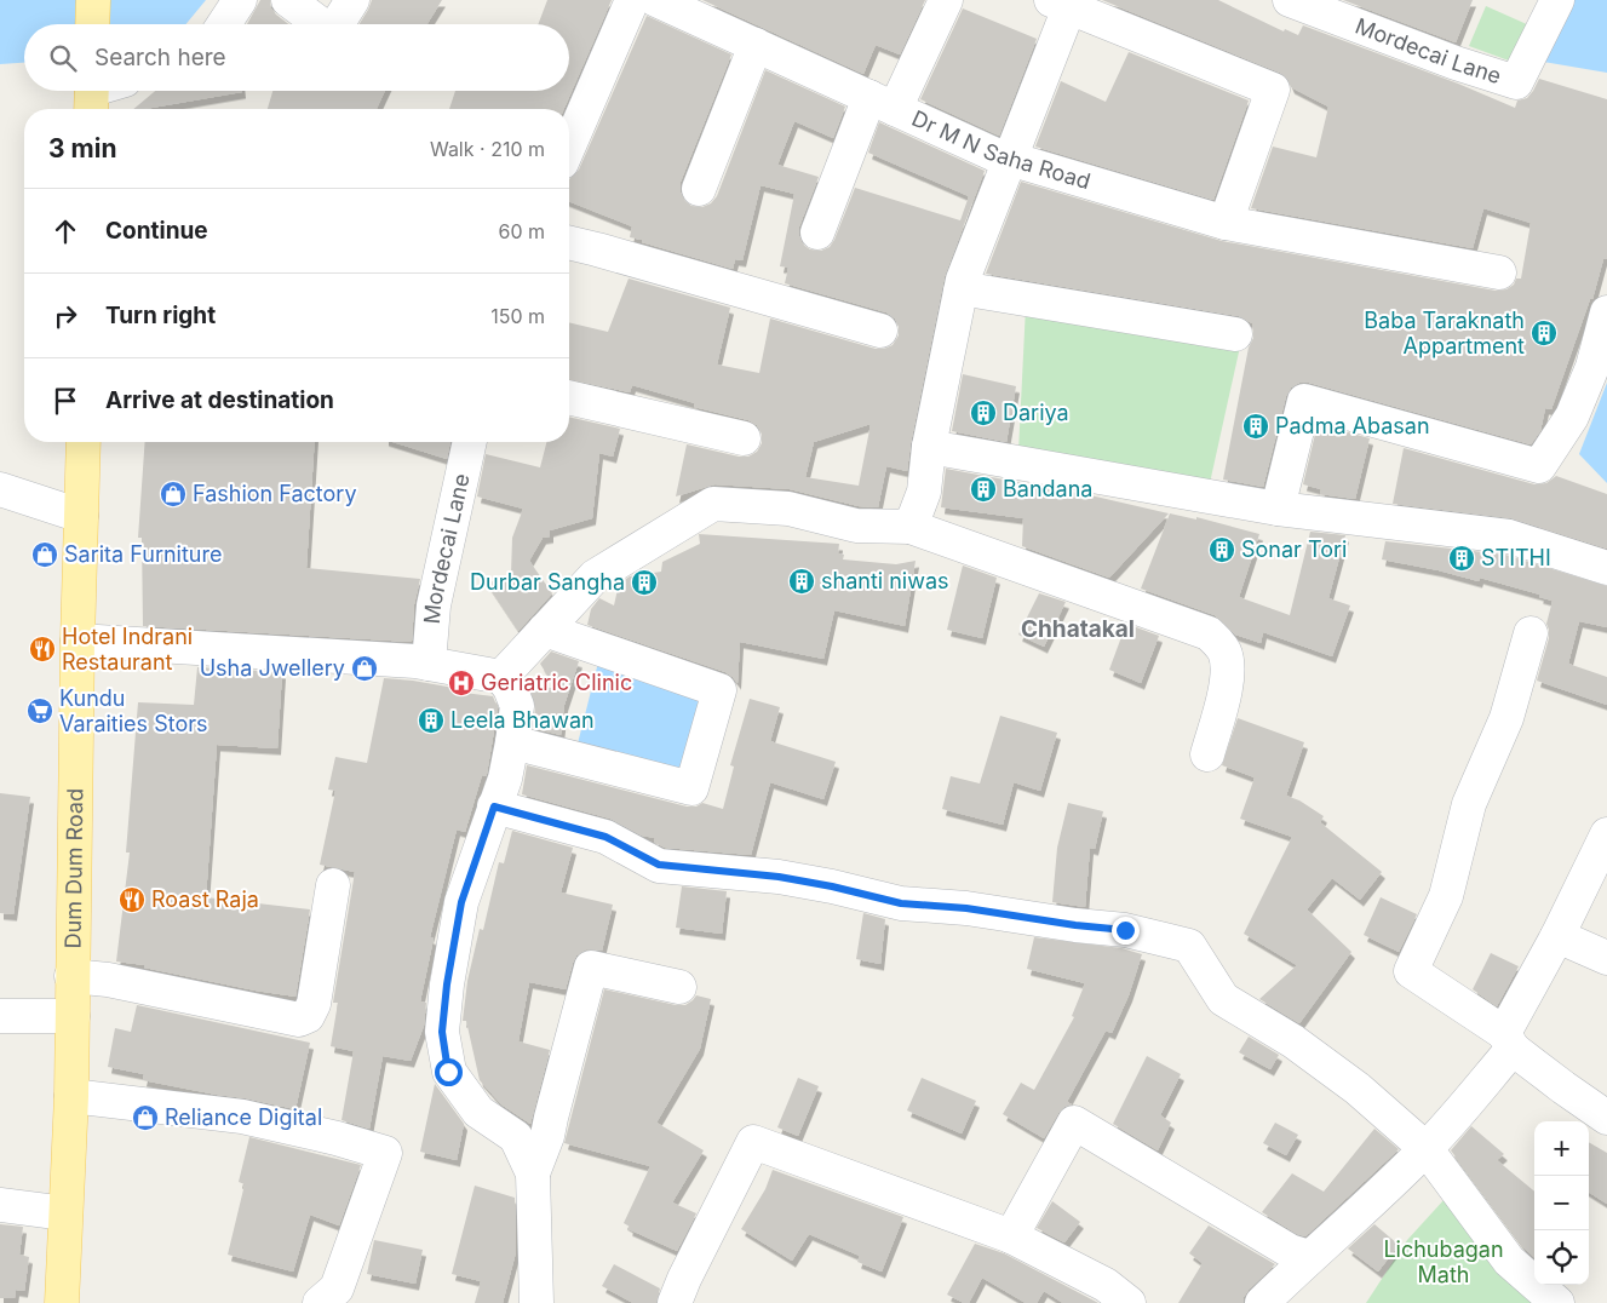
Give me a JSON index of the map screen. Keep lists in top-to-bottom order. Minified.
{"streets":{"main road":["Dum Dum Road"],"street":["Mordecai Lane","Dr M N Saha Road"]},"districts":["Chhatakal"],"parks":["Lichubagan Math"],"places":{"building":["Baba Taraknath Appartment","Dariya","Padma Abasan","Bandana","Sonar Tori","STITHI","shanti niwas","Durbar Sangha","Leela Bhawan"],"shop":["Fashion Factory","Sarita Furniture","Usha Jwellery","Reliance Digital"],"restaurant":["Hotel Indrani Restaurant","Roast Raja"],"hospital":["Geriatric Clinic"],"supermarket":["Kundu Varaities Stors"]},"page":{"search":"Search here","heading":["3 min","Walk · 210 m"],"list":[["Continue","60 m"],["Turn right","150 m"],"Arrive at destination"],"map_buttons":["+","−"]}}
